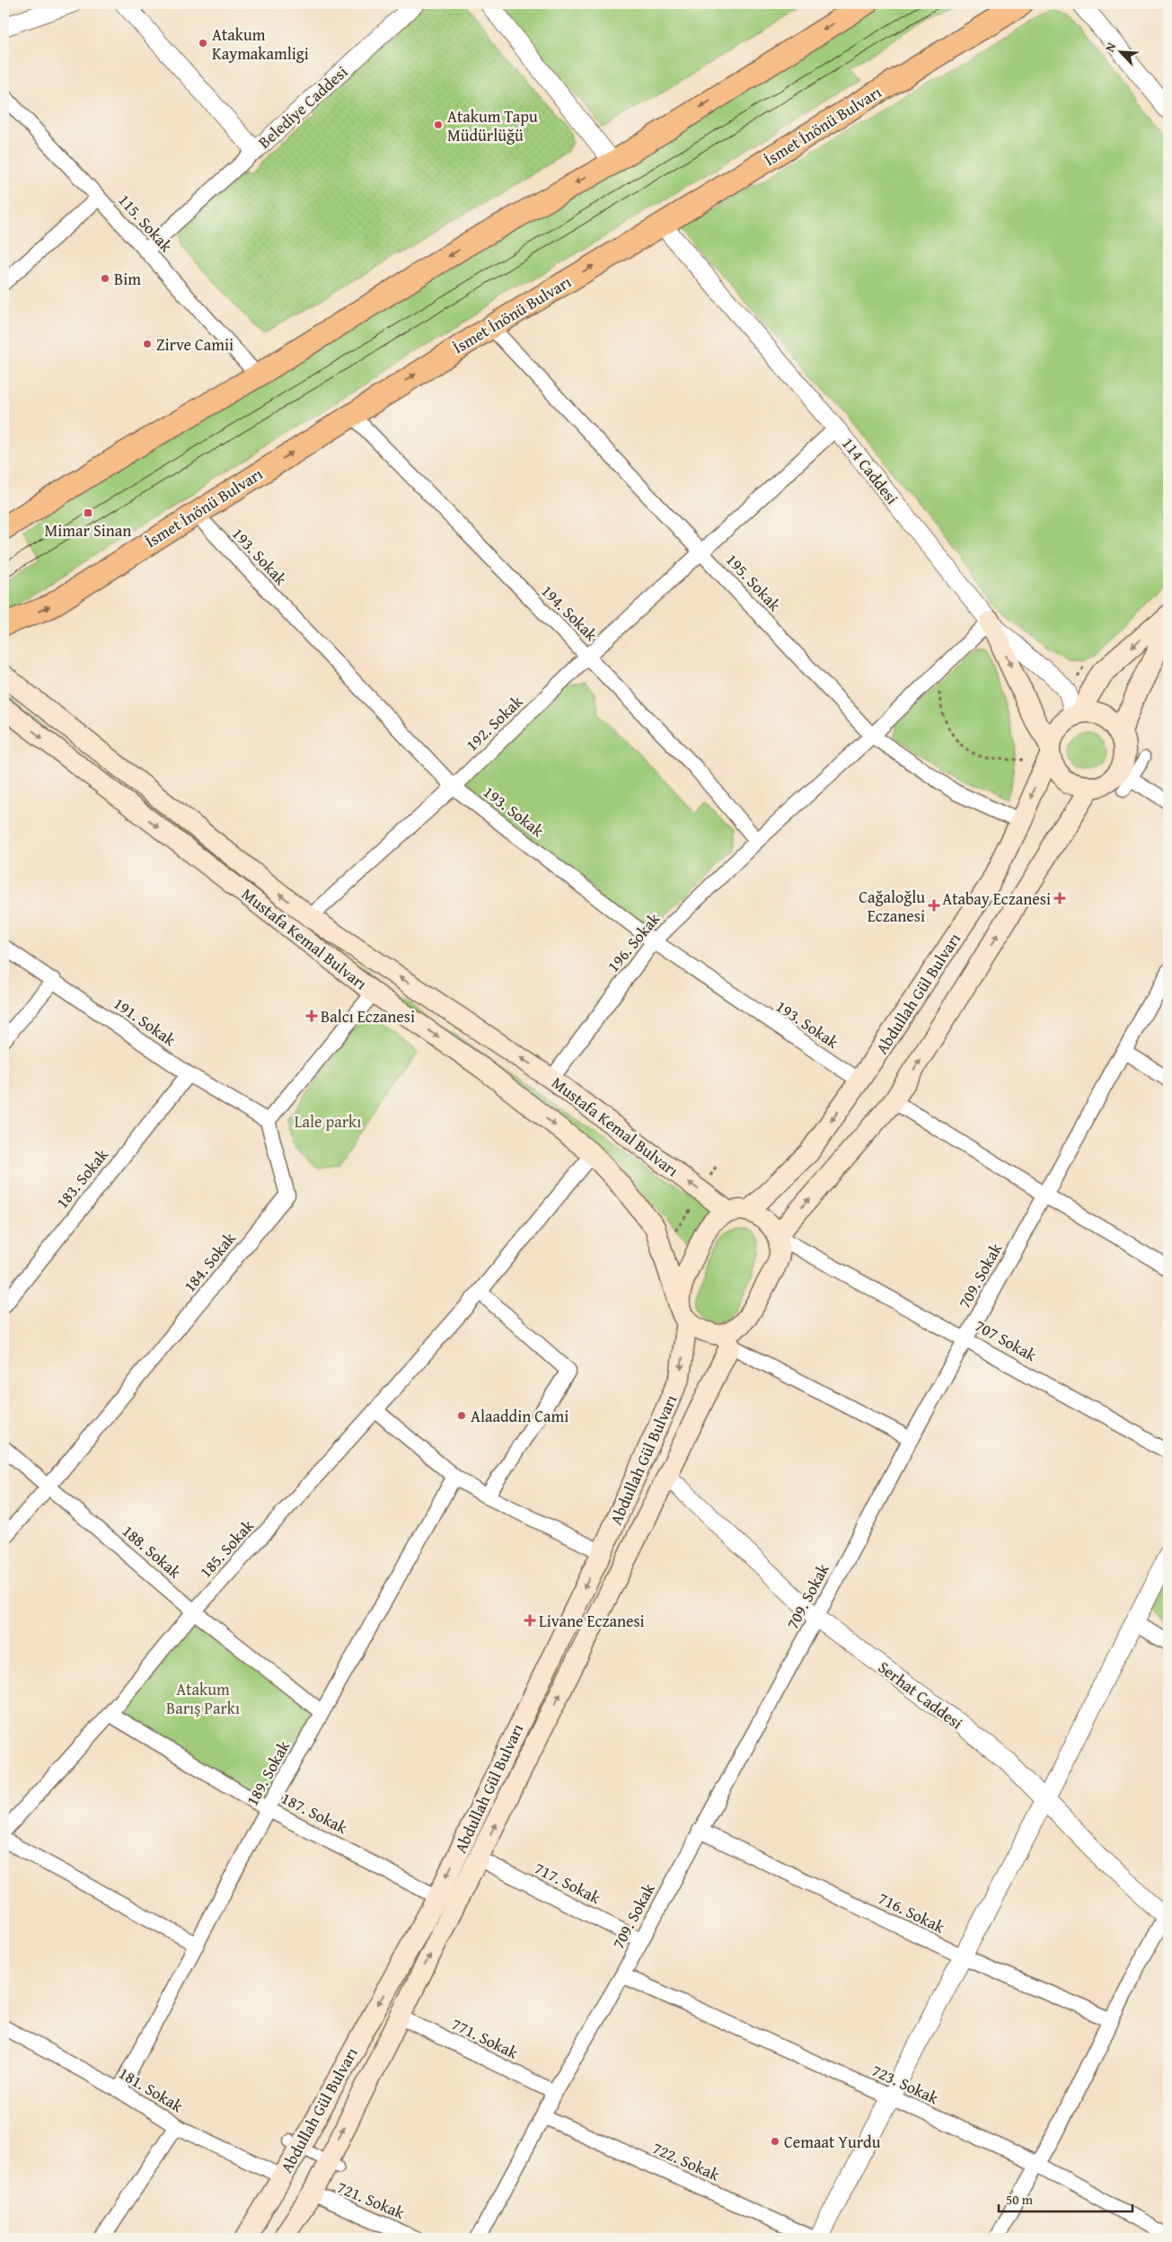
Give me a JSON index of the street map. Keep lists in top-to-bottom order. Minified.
{"streets":{"main road":["İsmet İnönü Bulvarı","Mustafa Kemal Bulvarı","Abdullah Gül Bulvarı"],"street":["Belediye Caddesi","115. Sokak","114 Caddesi","193. Sokak","195. Sokak","194. Sokak","192. Sokak","196. Sokak","191. Sokak","183. Sokak","184. Sokak","709. Sokak","707 Sokak","185. Sokak","188. Sokak","Serhat Caddesi","189. Sokak","187. Sokak","717. Sokak","716. Sokak","771. Sokak","723. Sokak","181. Sokak","722. Sokak","721. Sokak"]},"crossings":[["İsmet İnönü Bulvarı","114 Caddesi"],["İsmet İnönü Bulvarı","193. Sokak"],["İsmet İnönü Bulvarı","195. Sokak"],["İsmet İnönü Bulvarı","194. Sokak"],["114 Caddesi","192. Sokak"],["114 Caddesi","196. Sokak"],["114 Caddesi","Abdullah Gül Bulvarı"],["193. Sokak","192. Sokak"],["193. Sokak","196. Sokak"],["193. Sokak","Abdullah Gül Bulvarı"],["195. Sokak","192. Sokak"],["195. Sokak","196. Sokak"],["195. Sokak","Abdullah Gül Bulvarı"],["194. Sokak","192. Sokak"],["194. Sokak","196. Sokak"],["192. Sokak","Mustafa Kemal Bulvarı"],["Mustafa Kemal Bulvarı","196. Sokak"],["Mustafa Kemal Bulvarı","Abdullah Gül Bulvarı"],["Mustafa Kemal Bulvarı","707 Sokak"],["Mustafa Kemal Bulvarı","185. Sokak"],["Abdullah Gül Bulvarı","707 Sokak"],["Abdullah Gül Bulvarı","Serhat Caddesi"],["Abdullah Gül Bulvarı","187. Sokak"],["Abdullah Gül Bulvarı","717. Sokak"],["Abdullah Gül Bulvarı","771. Sokak"],["Abdullah Gül Bulvarı","181. Sokak"],["Abdullah Gül Bulvarı","721. Sokak"],["191. Sokak","183. Sokak"],["191. Sokak","184. Sokak"],["184. Sokak","188. Sokak"],["709. Sokak","707 Sokak"],["709. Sokak","Serhat Caddesi"],["709. Sokak","717. Sokak"],["709. Sokak","716. Sokak"],["709. Sokak","771. Sokak"],["709. Sokak","723. Sokak"],["709. Sokak","722. Sokak"],["185. Sokak","188. Sokak"],["185. Sokak","187. Sokak"],["188. Sokak","189. Sokak"],["189. Sokak","187. Sokak"],["189. Sokak","181. Sokak"]],"parks":["Lale parkı","Atakum Barış Parkı"],"places":{"other":["Atakum Kaymakamligi","Atakum Tapu Müdürlüğü","Bim","Zirve Camii","Alaaddin Cami","Cemaat Yurdu"],"transit":["Mimar Sinan"],"health":["Atabay Eczanesi","Cağaloğlu Eczanesi","Balcı Eczanesi","Livane Eczanesi"]},"scale_bar":"50 m","north":"top left"}
